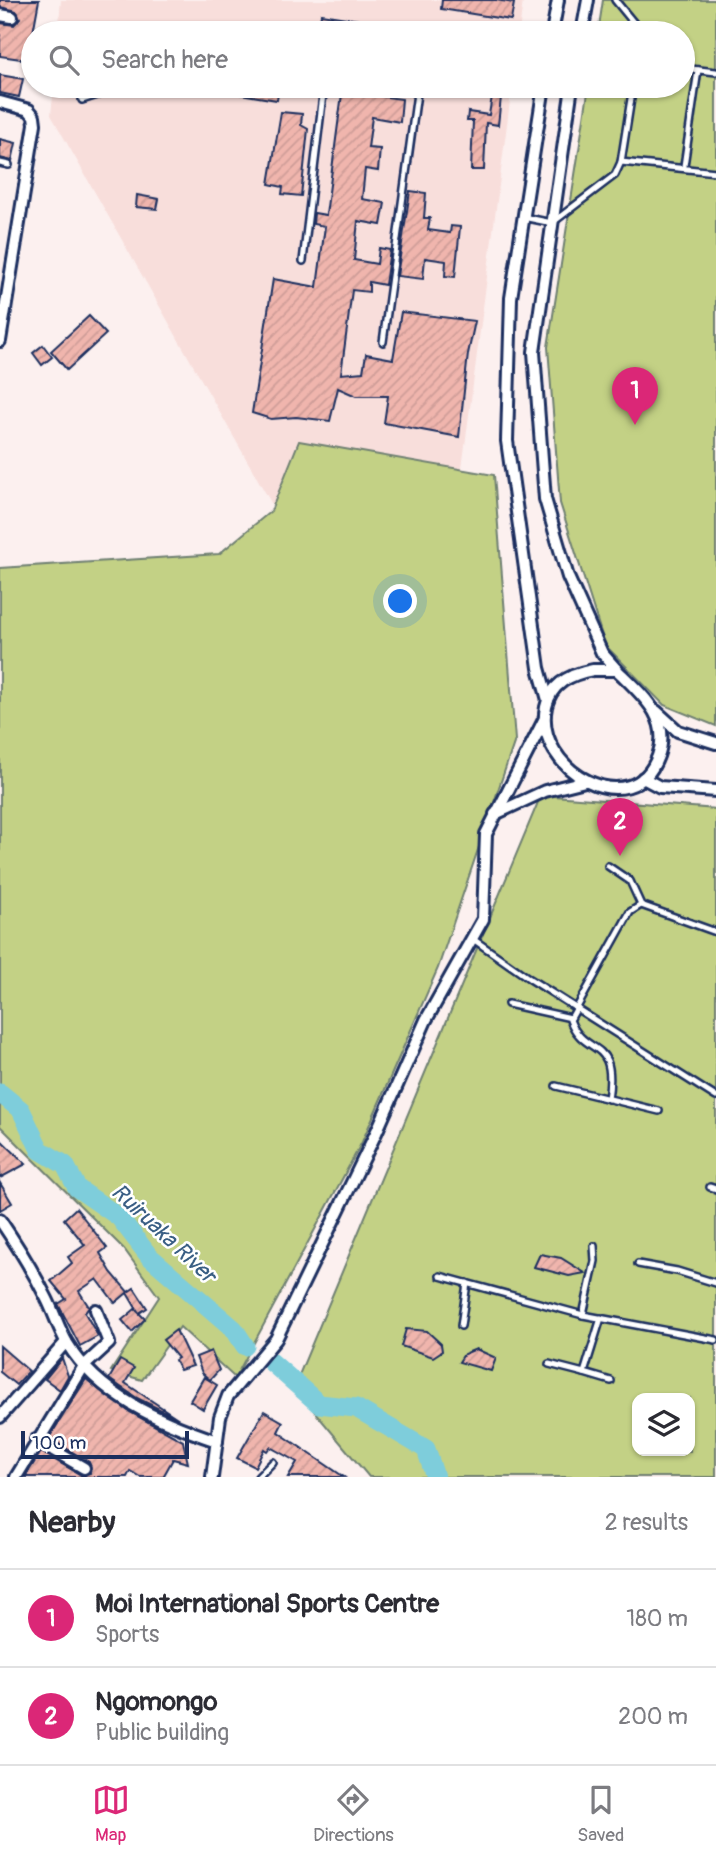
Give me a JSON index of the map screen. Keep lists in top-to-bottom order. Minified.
{"water":["Ruiruaka River"],"scale_bar":"100 m","page":{"search":"Search here","pins":["1","2"],"scale":"100 m","heading":["Nearby","2 results"],"list":[{"mark":"1","name":"Moi International Sports Centre","note":"Sports","value":"180 m"},{"mark":"2","name":"Ngomongo","note":"Public building","value":"200 m"}],"nav":["Map","Directions","Saved"]}}
